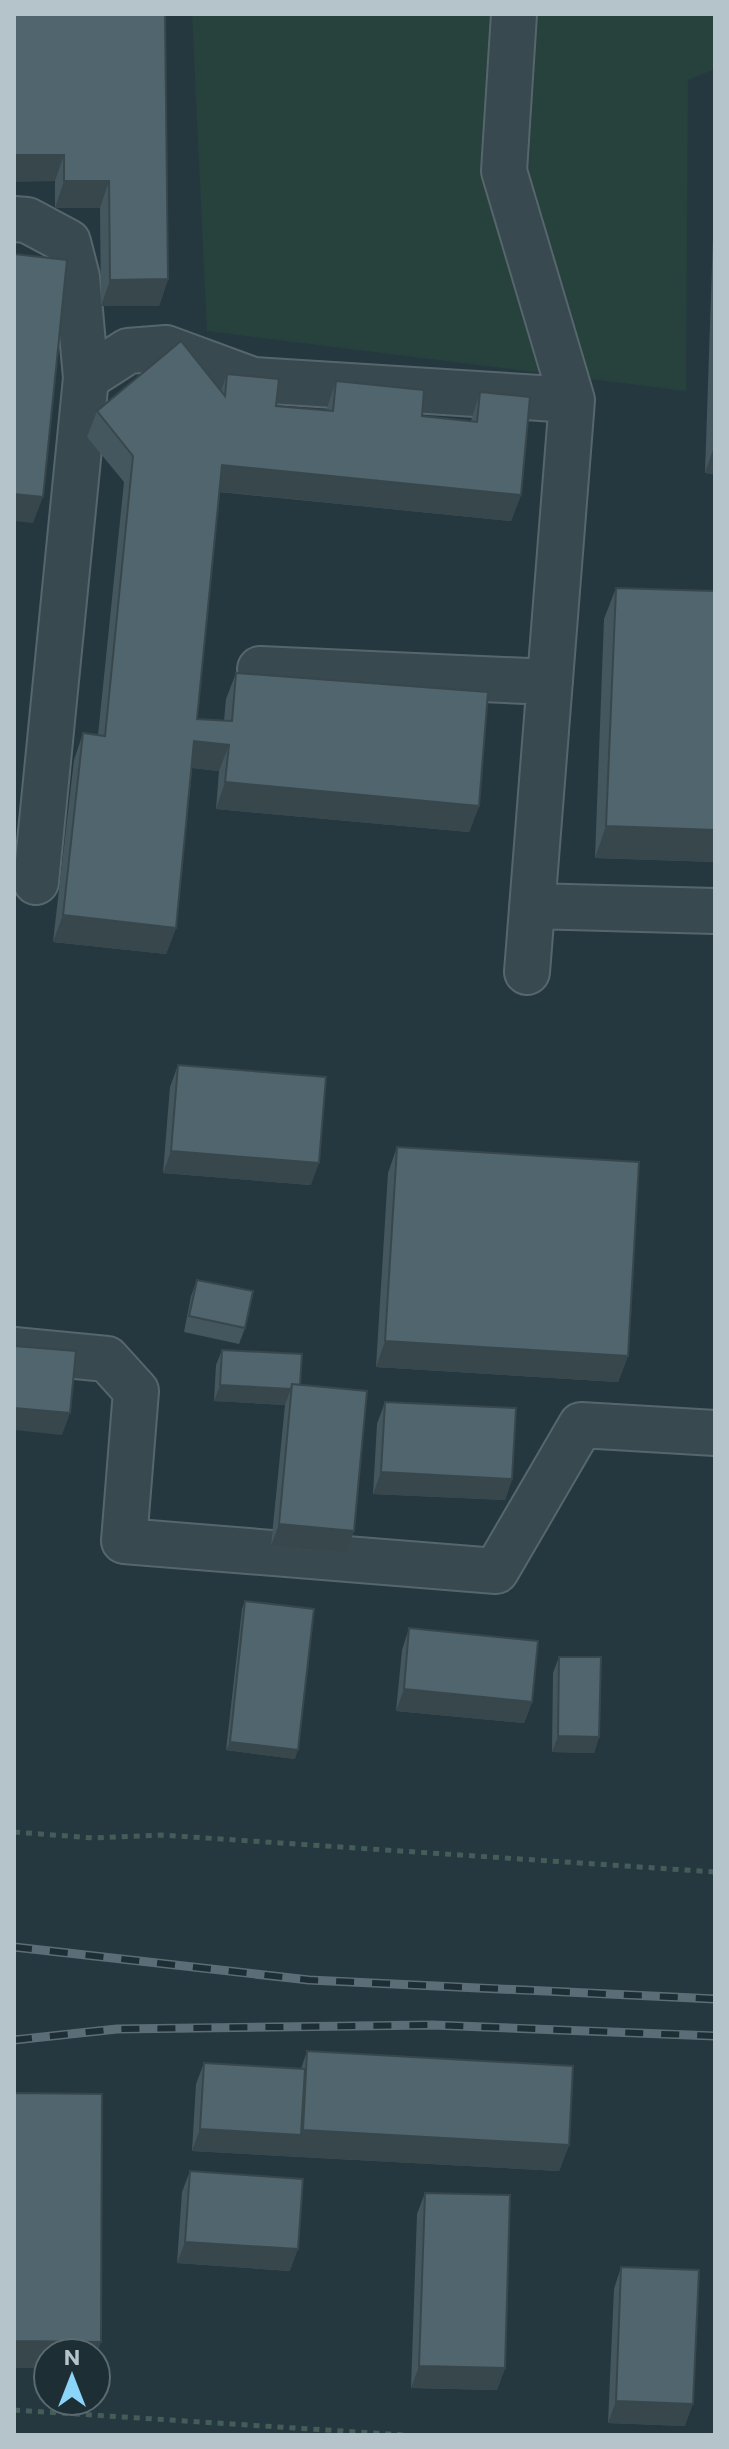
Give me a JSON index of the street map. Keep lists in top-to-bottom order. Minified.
{"north":"top"}
